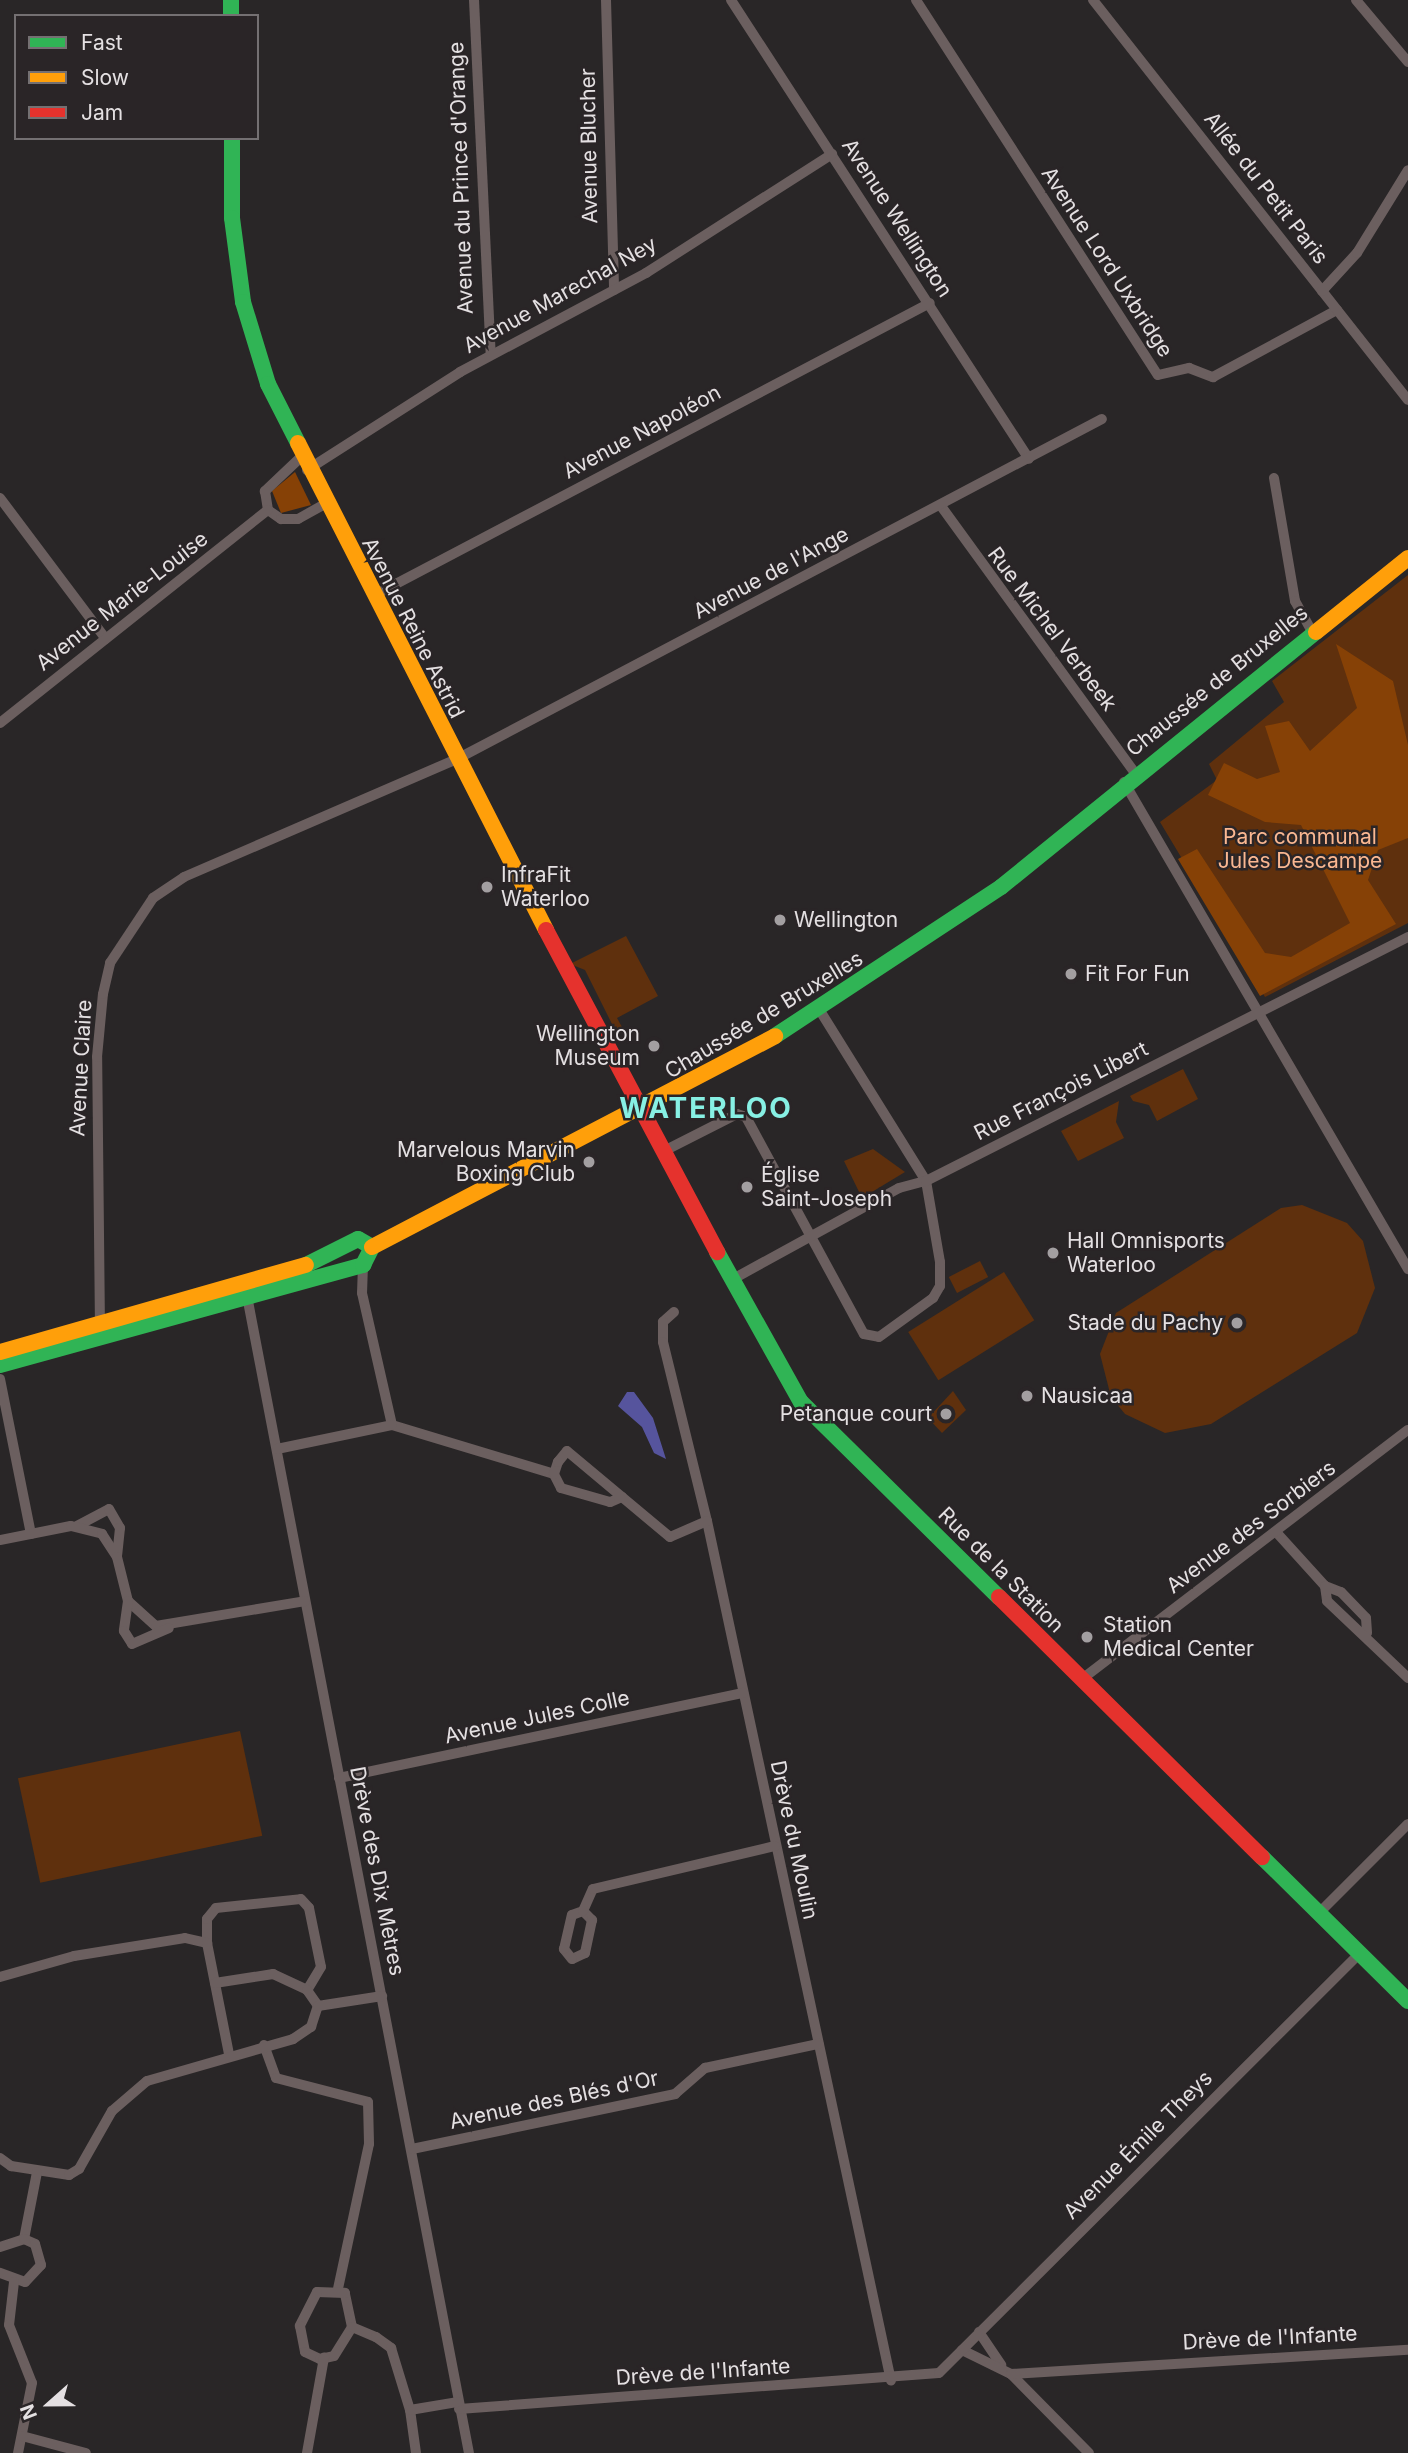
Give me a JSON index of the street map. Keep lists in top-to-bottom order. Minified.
{"streets":{"street":["Avenue Blucher","Avenue du Prince d'Orange","Allée du Petit Paris","Avenue Wellington","Avenue Lord Uxbridge","Avenue Marechal Ney","Avenue Napoléon","Avenue de l'Ange","Avenue Marie-Louise","Avenue Reine Astrid","Rue Michel Verbeek","Chaussée de Bruxelles","Avenue Claire","Rue François Libert","Avenue des Sorbiers","Rue de la Station","Avenue Jules Colle","Drève du Moulin","Drève des Dix Mètres","Avenue des Blés d'Or","Avenue Émile Theys","Drève de l'Infante"]},"crossings":[["Avenue Blucher","Avenue Marechal Ney"],["Avenue du Prince d'Orange","Avenue Marechal Ney"],["Allée du Petit Paris","Avenue Lord Uxbridge"],["Avenue Wellington","Avenue Marechal Ney"],["Avenue Wellington","Avenue Napoléon"],["Avenue Wellington","Avenue de l'Ange"],["Avenue Marechal Ney","Avenue Reine Astrid"],["Avenue Napoléon","Avenue Reine Astrid"],["Avenue de l'Ange","Avenue Reine Astrid"],["Avenue de l'Ange","Rue Michel Verbeek"],["Avenue de l'Ange","Avenue Claire"],["Avenue Reine Astrid","Chaussée de Bruxelles"],["Avenue Reine Astrid","Avenue Claire"],["Avenue Reine Astrid","Rue de la Station"],["Rue Michel Verbeek","Chaussée de Bruxelles"],["Rue Michel Verbeek","Rue François Libert"],["Chaussée de Bruxelles","Avenue Claire"],["Chaussée de Bruxelles","Rue de la Station"],["Chaussée de Bruxelles","Drève des Dix Mètres"],["Rue François Libert","Rue de la Station"],["Avenue des Sorbiers","Rue de la Station"],["Rue de la Station","Avenue Émile Theys"],["Avenue Jules Colle","Drève du Moulin"],["Avenue Jules Colle","Drève des Dix Mètres"],["Drève du Moulin","Avenue des Blés d'Or"],["Drève du Moulin","Drève de l'Infante"],["Drève des Dix Mètres","Avenue des Blés d'Or"],["Drève des Dix Mètres","Drève de l'Infante"],["Avenue Émile Theys","Drève de l'Infante"]],"districts":["WATERLOO"],"parks":["Parc communal Jules Descampe"],"places":["InfraFit Waterloo","Wellington","Fit For Fun","Wellington Museum","Marvelous Marvin Boxing Club","Église Saint-Joseph","Hall Omnisports Waterloo","Stade du Pachy","Nausicaa","Petanque court","Station Medical Center"],"legend":["Fast","Slow","Jam"],"north":"left"}
